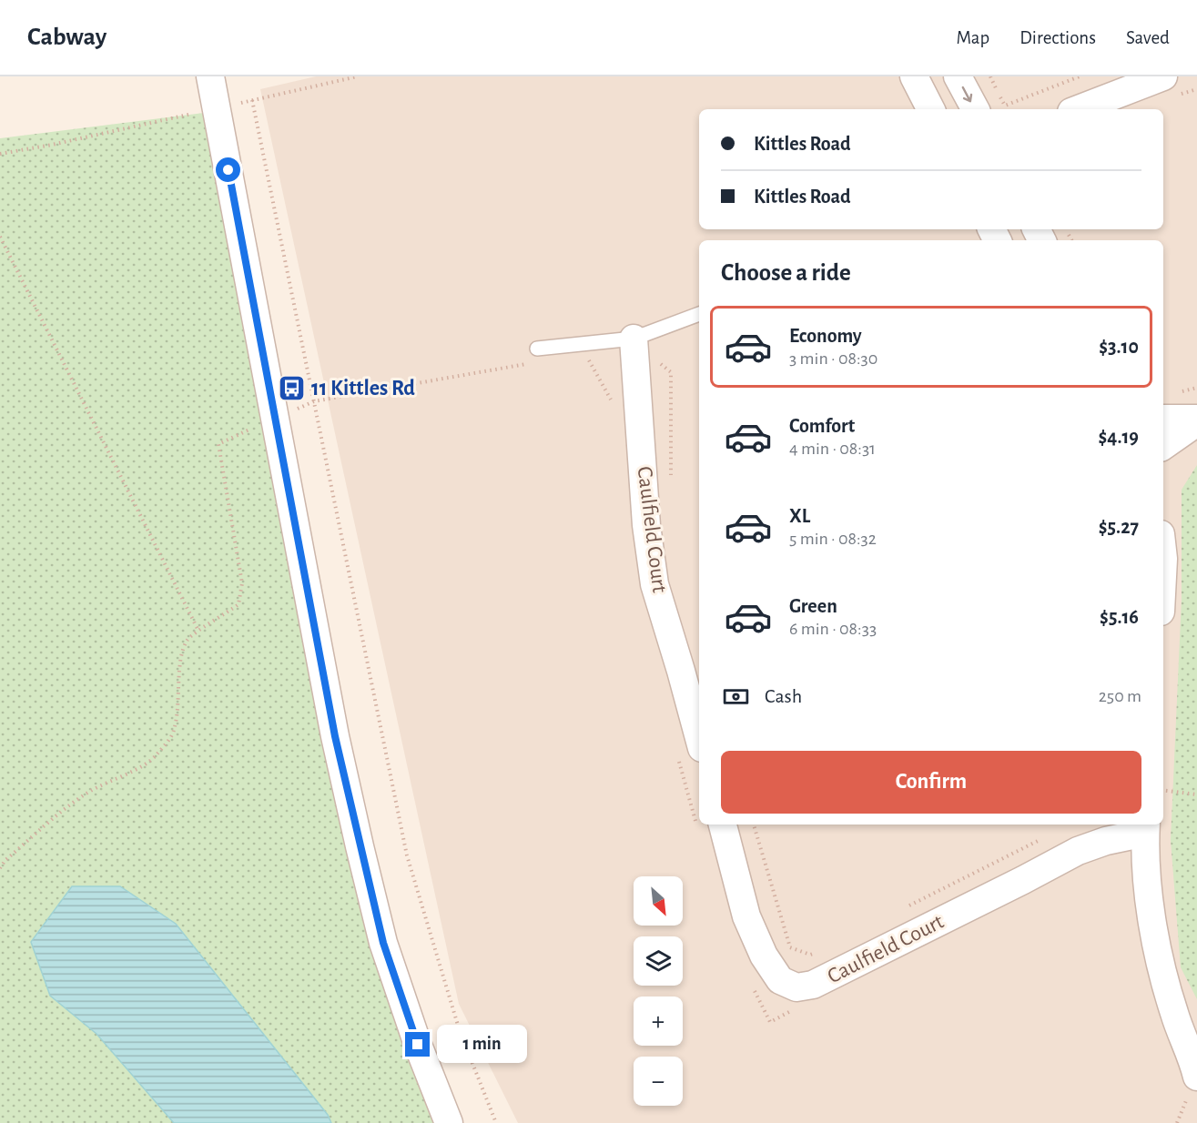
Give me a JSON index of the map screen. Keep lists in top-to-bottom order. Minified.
{"streets":{"street":["Caulfield Court"]},"places":{"bus stop":["11 Kittles Rd"]},"north":"bottom right","page":{"header":"Cabway","nav":["Map","Directions","Saved"],"banner":["Kittles Road","Kittles Road"],"heading":"Choose a ride","list":[{"name":"Economy","note":"3 min · 08:30","value":"$3.10"},{"name":"Comfort","note":"4 min · 08:31","value":"$4.19"},{"name":"XL","note":"5 min · 08:32","value":"$5.27"},{"name":"Green","note":"6 min · 08:33","value":"$5.16"}],"pay":["Cash","250 m"],"buttons":"Confirm","map_buttons":["+","−"],"bubble":"1 min"}}
